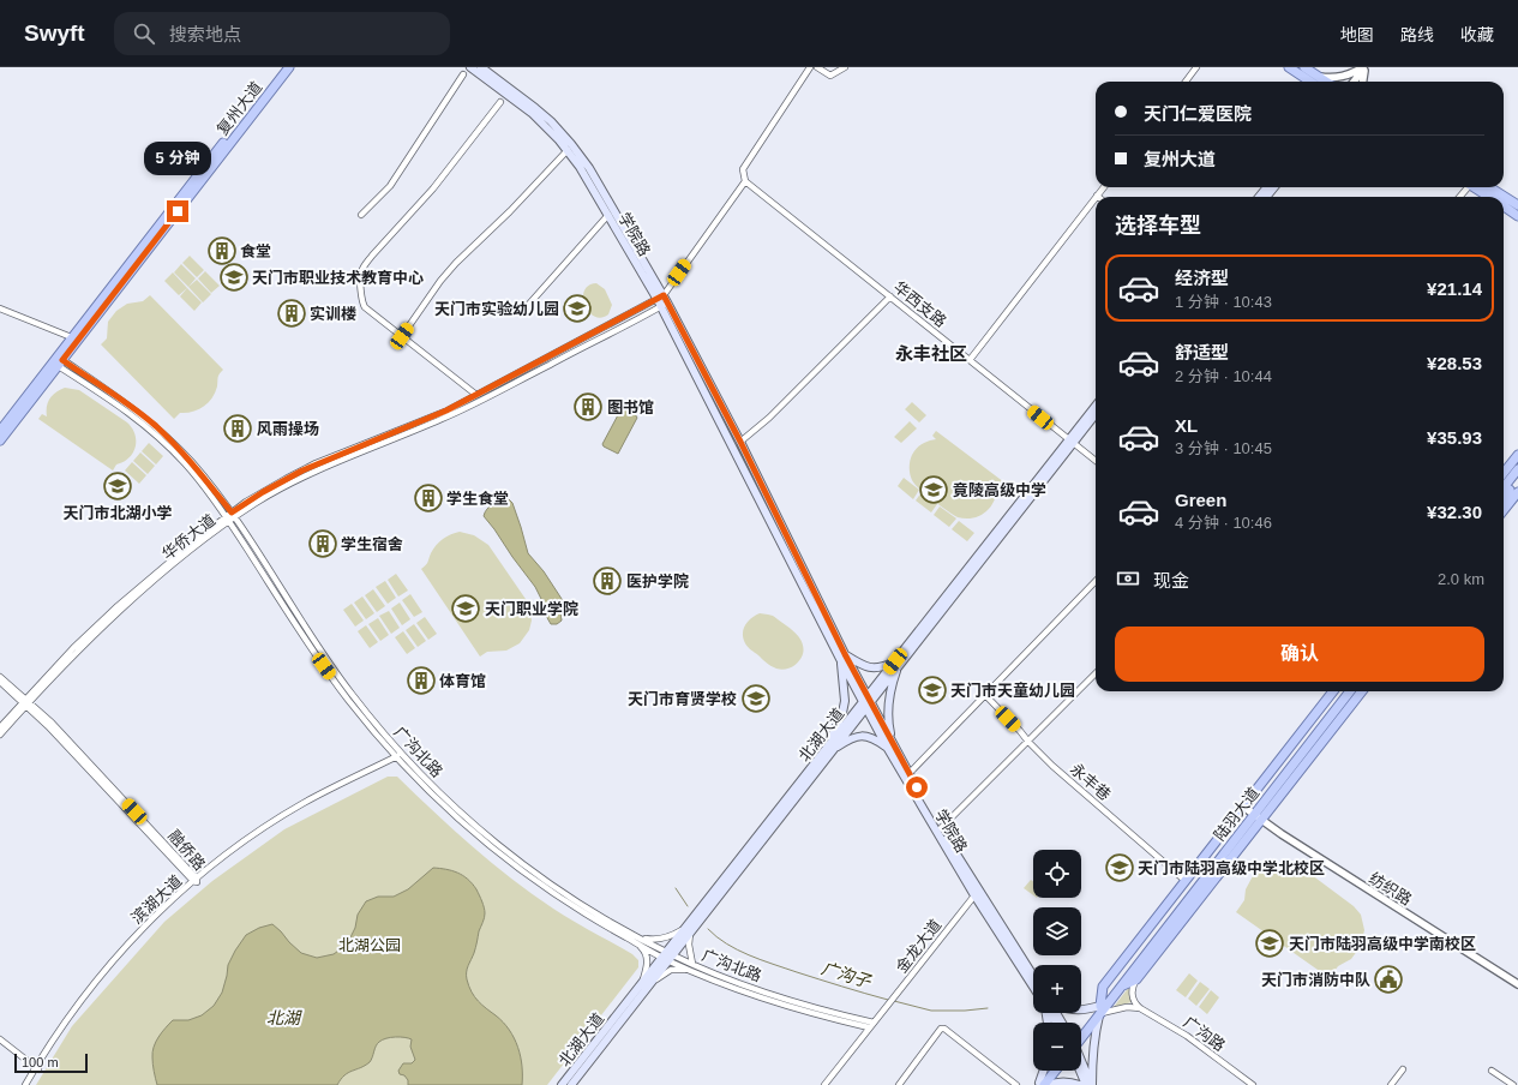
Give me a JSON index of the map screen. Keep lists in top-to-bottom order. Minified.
{"streets":{"main road":["复州大道","学院路","北湖大道","陆羽大道"],"street":["华西支路","华侨大道","广沟北路","永丰巷","融侨路","纺织路","滨湖大道","金龙大道","广沟路"]},"crossings":[["复州大道","广沟北路"],["学院路","华侨大道"],["学院路","北湖大道"],["学院路","金龙大道"],["华西支路","北湖大道"],["华侨大道","广沟北路"],["华侨大道","融侨路"],["北湖大道","广沟北路"],["广沟北路","滨湖大道"],["广沟北路","金龙大道"],["陆羽大道","纺织路"],["融侨路","滨湖大道"]],"districts":["永丰社区"],"water":["广沟子","北湖"],"parks":["北湖公园"],"places":{"building":["食堂","实训楼","图书馆","风雨操场","学生食堂","学生宿舍","医护学院","体育馆"],"school or university":["天门市职业技术教育中心","天门市实验幼儿园","天门市北湖小学","竟陵高级中学","天门职业学院","天门市天童幼儿园","天门市育贤学校","天门市陆羽高级中学北校区","天门市陆羽高级中学南校区"],"public building":["天门市消防中队"]},"scale_bar":"100 m","page":{"header":"Swyft","search":"搜索地点","nav":["地图","路线","收藏"],"banner":["天门仁爱医院","复州大道"],"bubble":"5 分钟","heading":"选择车型","list":[{"name":"经济型","note":"1 分钟 · 10:43","value":"¥21.14"},{"name":"舒适型","note":"2 分钟 · 10:44","value":"¥28.53"},{"name":"XL","note":"3 分钟 · 10:45","value":"¥35.93"},{"name":"Green","note":"4 分钟 · 10:46","value":"¥32.30"}],"pay":["现金","2.0 km"],"buttons":"确认","map_buttons":["+","−"],"scale":"100 m"}}
